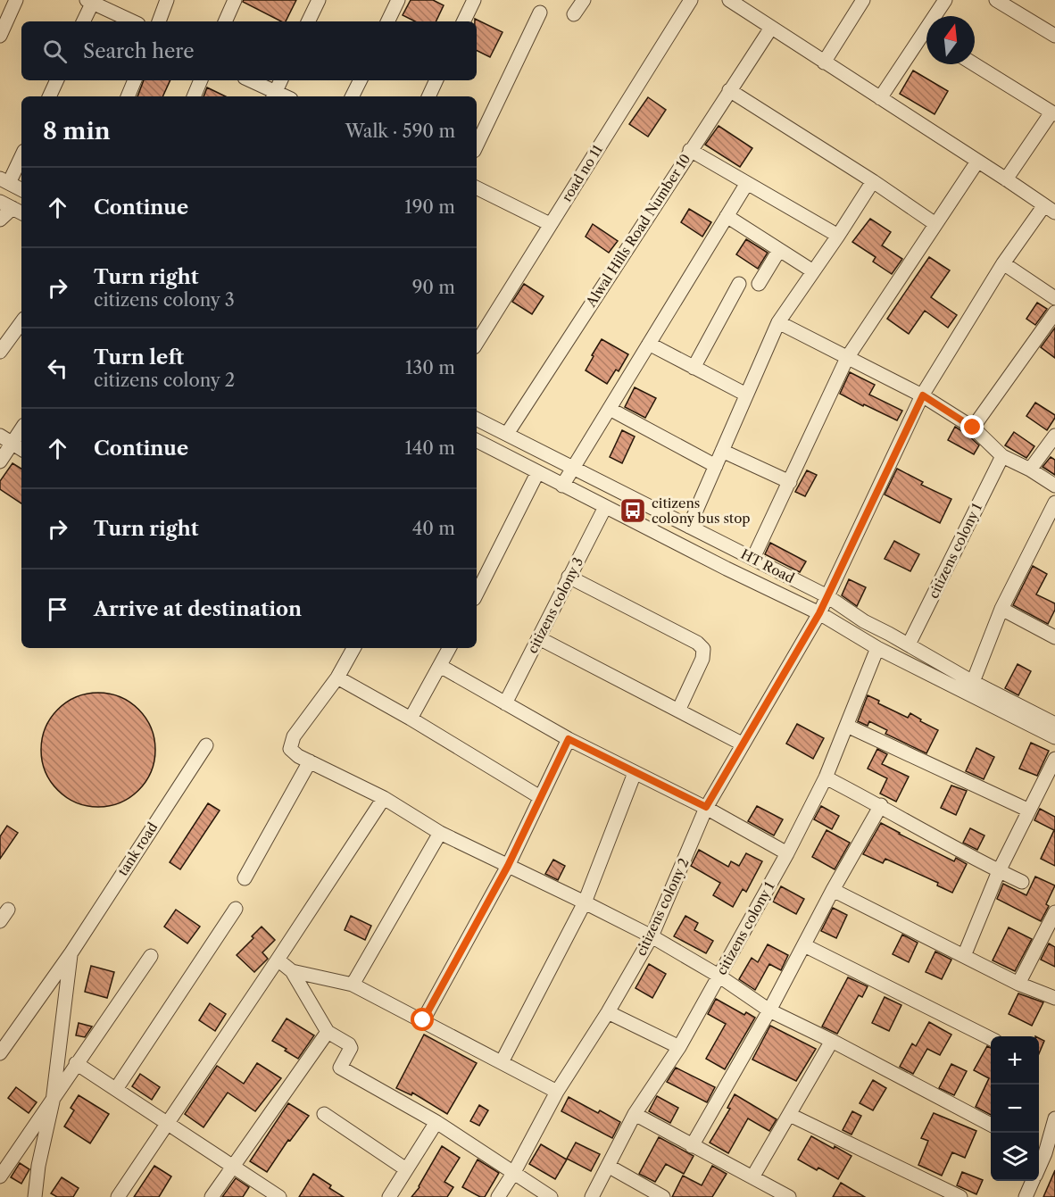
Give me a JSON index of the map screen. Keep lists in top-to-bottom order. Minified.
{"streets":{"street":["road no 11","Alwal Hills Road Number 10","citizens colony 1","HT Road","citizens colony 3","tank road","citizens colony 2"]},"crossings":[["Alwal Hills Road Number 10","HT Road"],["citizens colony 1","HT Road"],["HT Road","citizens colony 3"],["HT Road","citizens colony 2"]],"places":{"bus stop":["citizens colony bus stop"]},"north":"top","page":{"search":"Search here","heading":["8 min","Walk · 590 m"],"list":[["Continue","190 m"],["Turn right","citizens colony 3","90 m"],["Turn left","citizens colony 2","130 m"],["Continue","140 m"],["Turn right","40 m"],"Arrive at destination"],"map_buttons":["+","−"]}}
